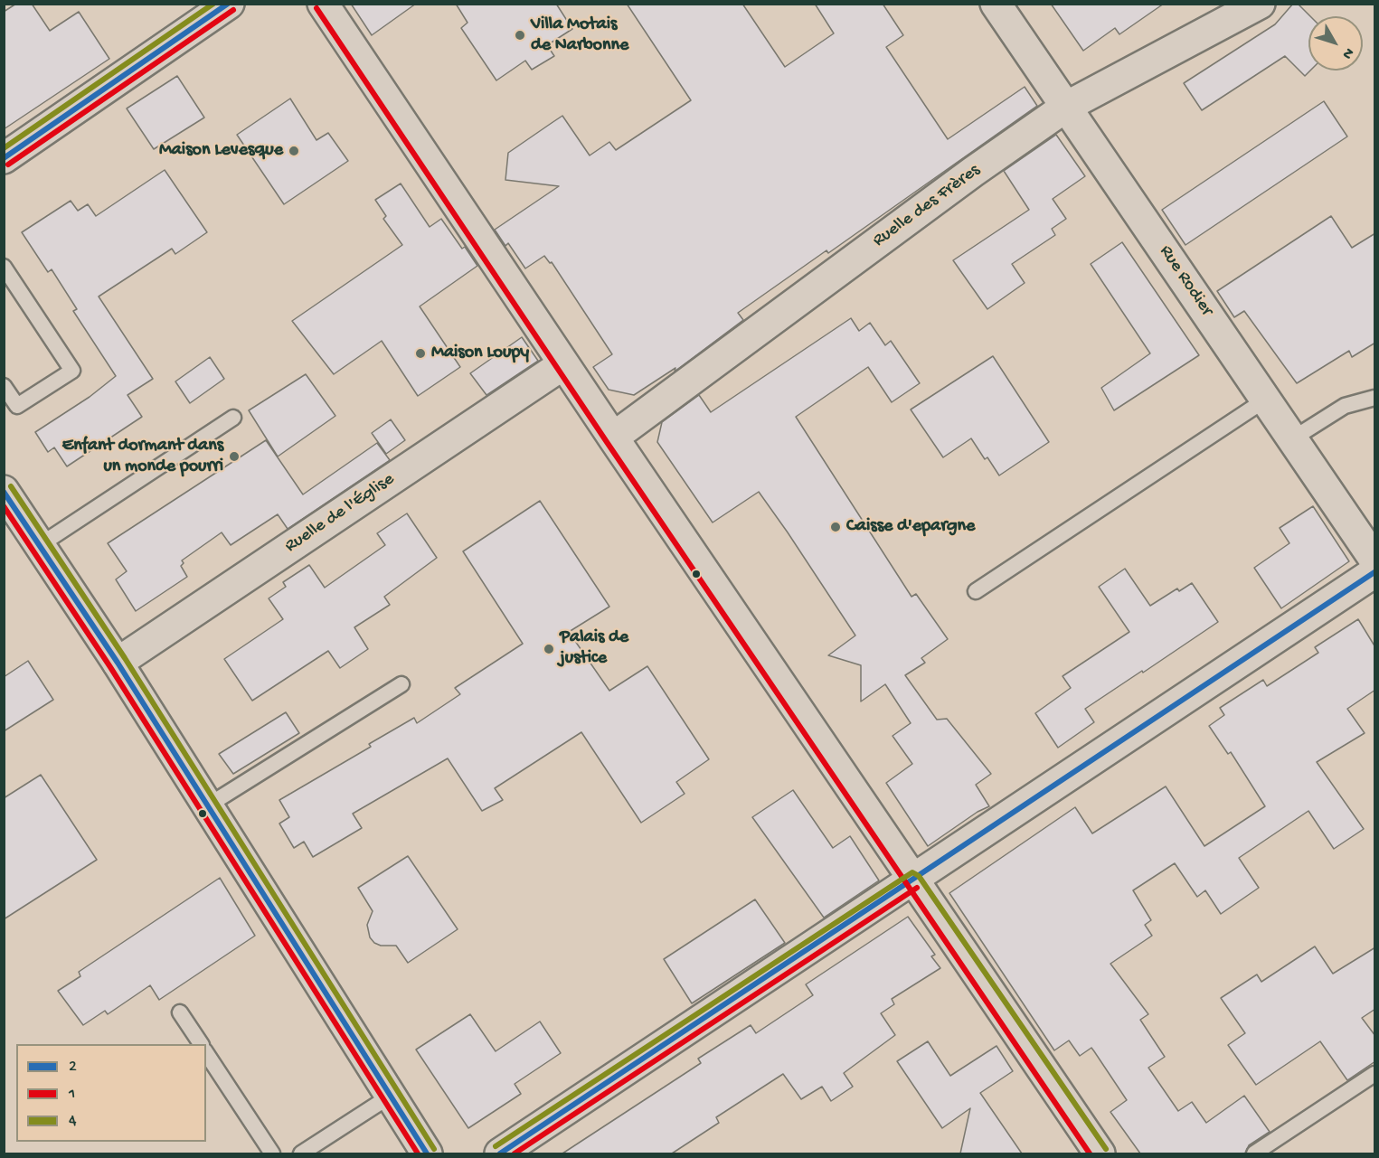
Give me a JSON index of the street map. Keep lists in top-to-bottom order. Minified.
{"streets":{"street":["Ruelle des Frères","Rue Rodier","Ruelle de l'Église"]},"crossings":[["Ruelle des Frères","Rue Rodier"]],"places":["Villa Motais de Narbonne","Maison Levesque","Maison Loupy","Enfant dormant dans un monde pourri","Caisse d'epargne","Palais de justice"],"lines":["transit line 2","transit line 4","transit line 1"],"legend":["2","1","4"],"north":"bottom right"}
